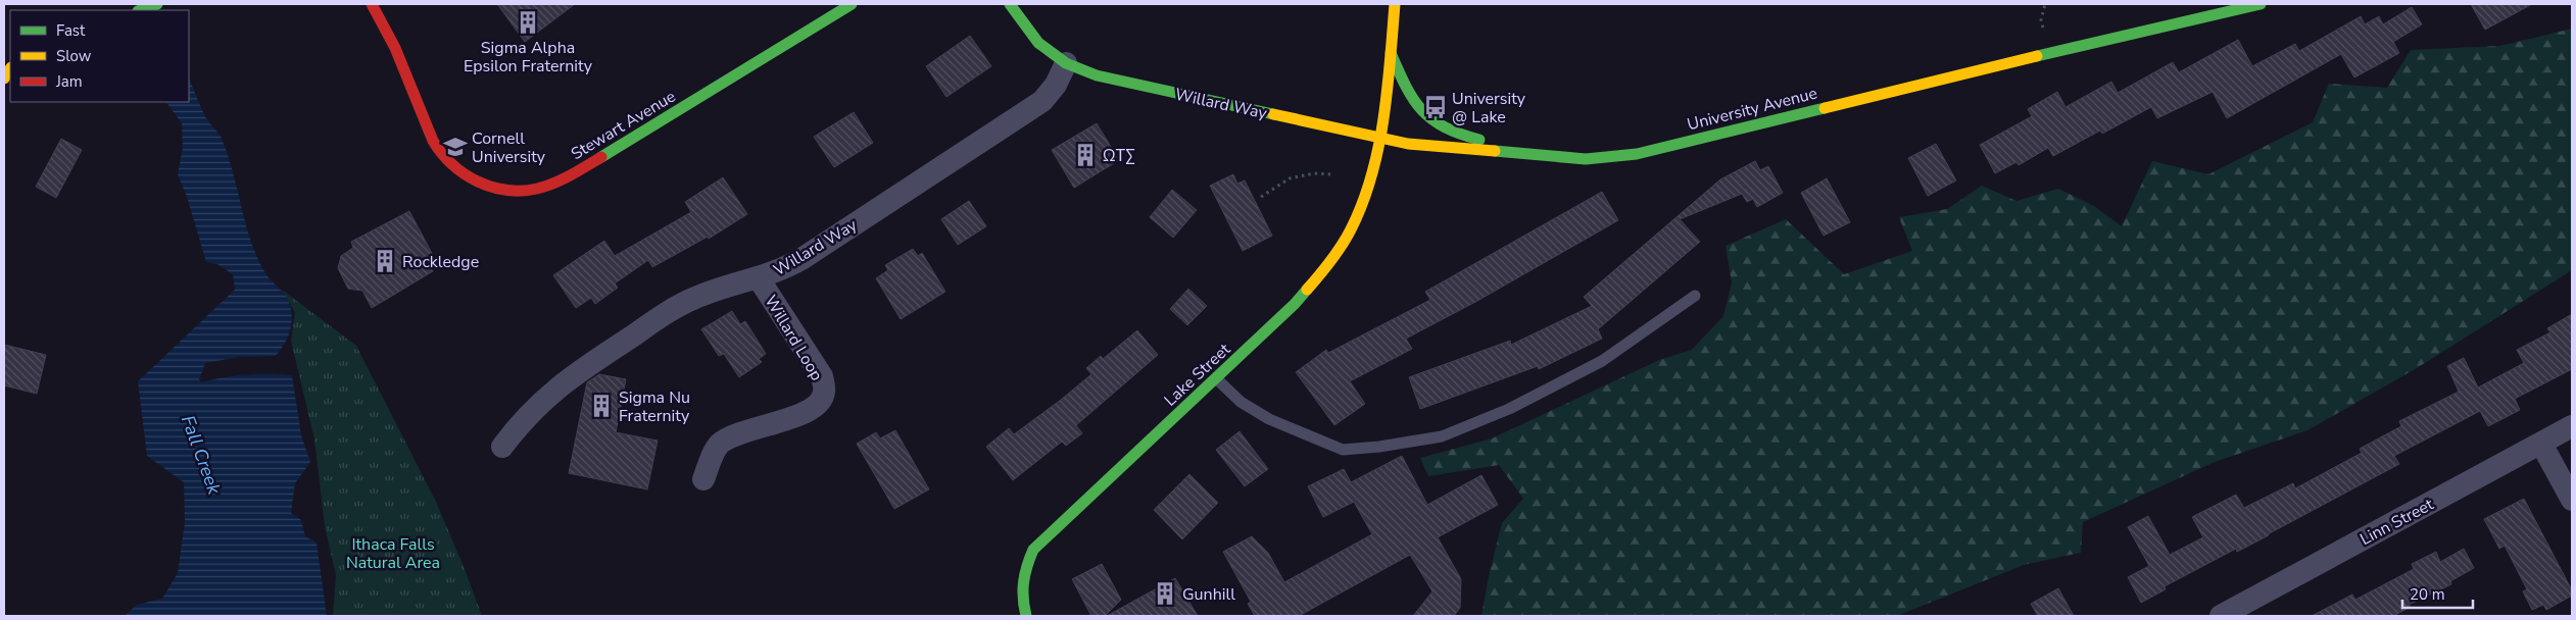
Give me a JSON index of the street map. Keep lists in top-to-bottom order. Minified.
{"streets":{"street":["Willard Way","University Avenue","Stewart Avenue","Willard Loop","Lake Street","Linn Street"]},"crossings":[["Willard Way","University Avenue"],["Willard Way","Willard Loop"],["Willard Way","Lake Street"],["University Avenue","Lake Street"]],"water":["Fall Creek"],"parks":["Ithaca Falls Natural Area"],"places":{"building":["Sigma Alpha Epsilon Fraternity","ΩΤΣ","Rockledge","Sigma Nu Fraternity","Gunhill"],"bus stop":["University @ Lake"],"school or university":["Cornell University"]},"legend":["Fast","Slow","Jam"],"scale_bar":"20 m"}
